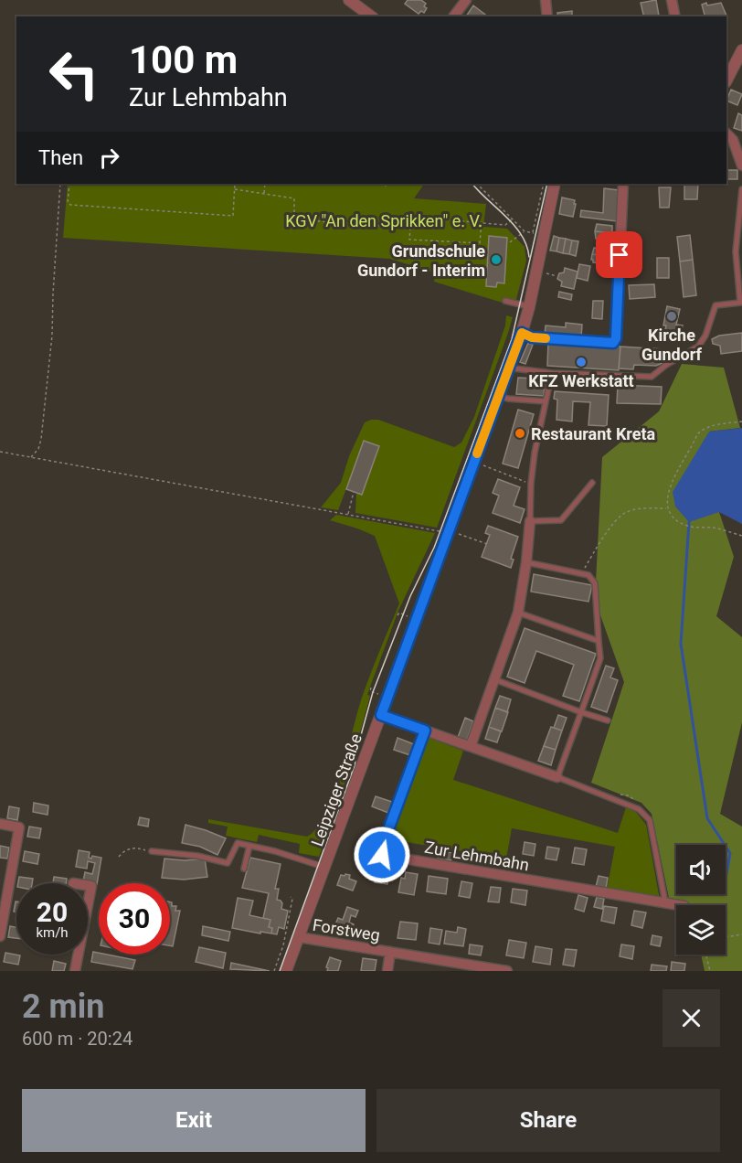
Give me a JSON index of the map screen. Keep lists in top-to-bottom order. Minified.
{"streets":{"street":["Leipziger Straße","Zur Lehmbahn","Forstweg"]},"crossings":[["Leipziger Straße","Forstweg"]],"parks":["KGV \"An den Sprikken\" e. V."],"places":["Grundschule Gundorf - Interim","Kirche Gundorf","KFZ Werkstatt","Restaurant Kreta"],"page":{"turn":["100 m","Zur Lehmbahn"],"then":"Then","speed":"20 km/h","limit":"30","heading":["2 min","600 m · 20:24"],"buttons":["Exit","Share"]}}
